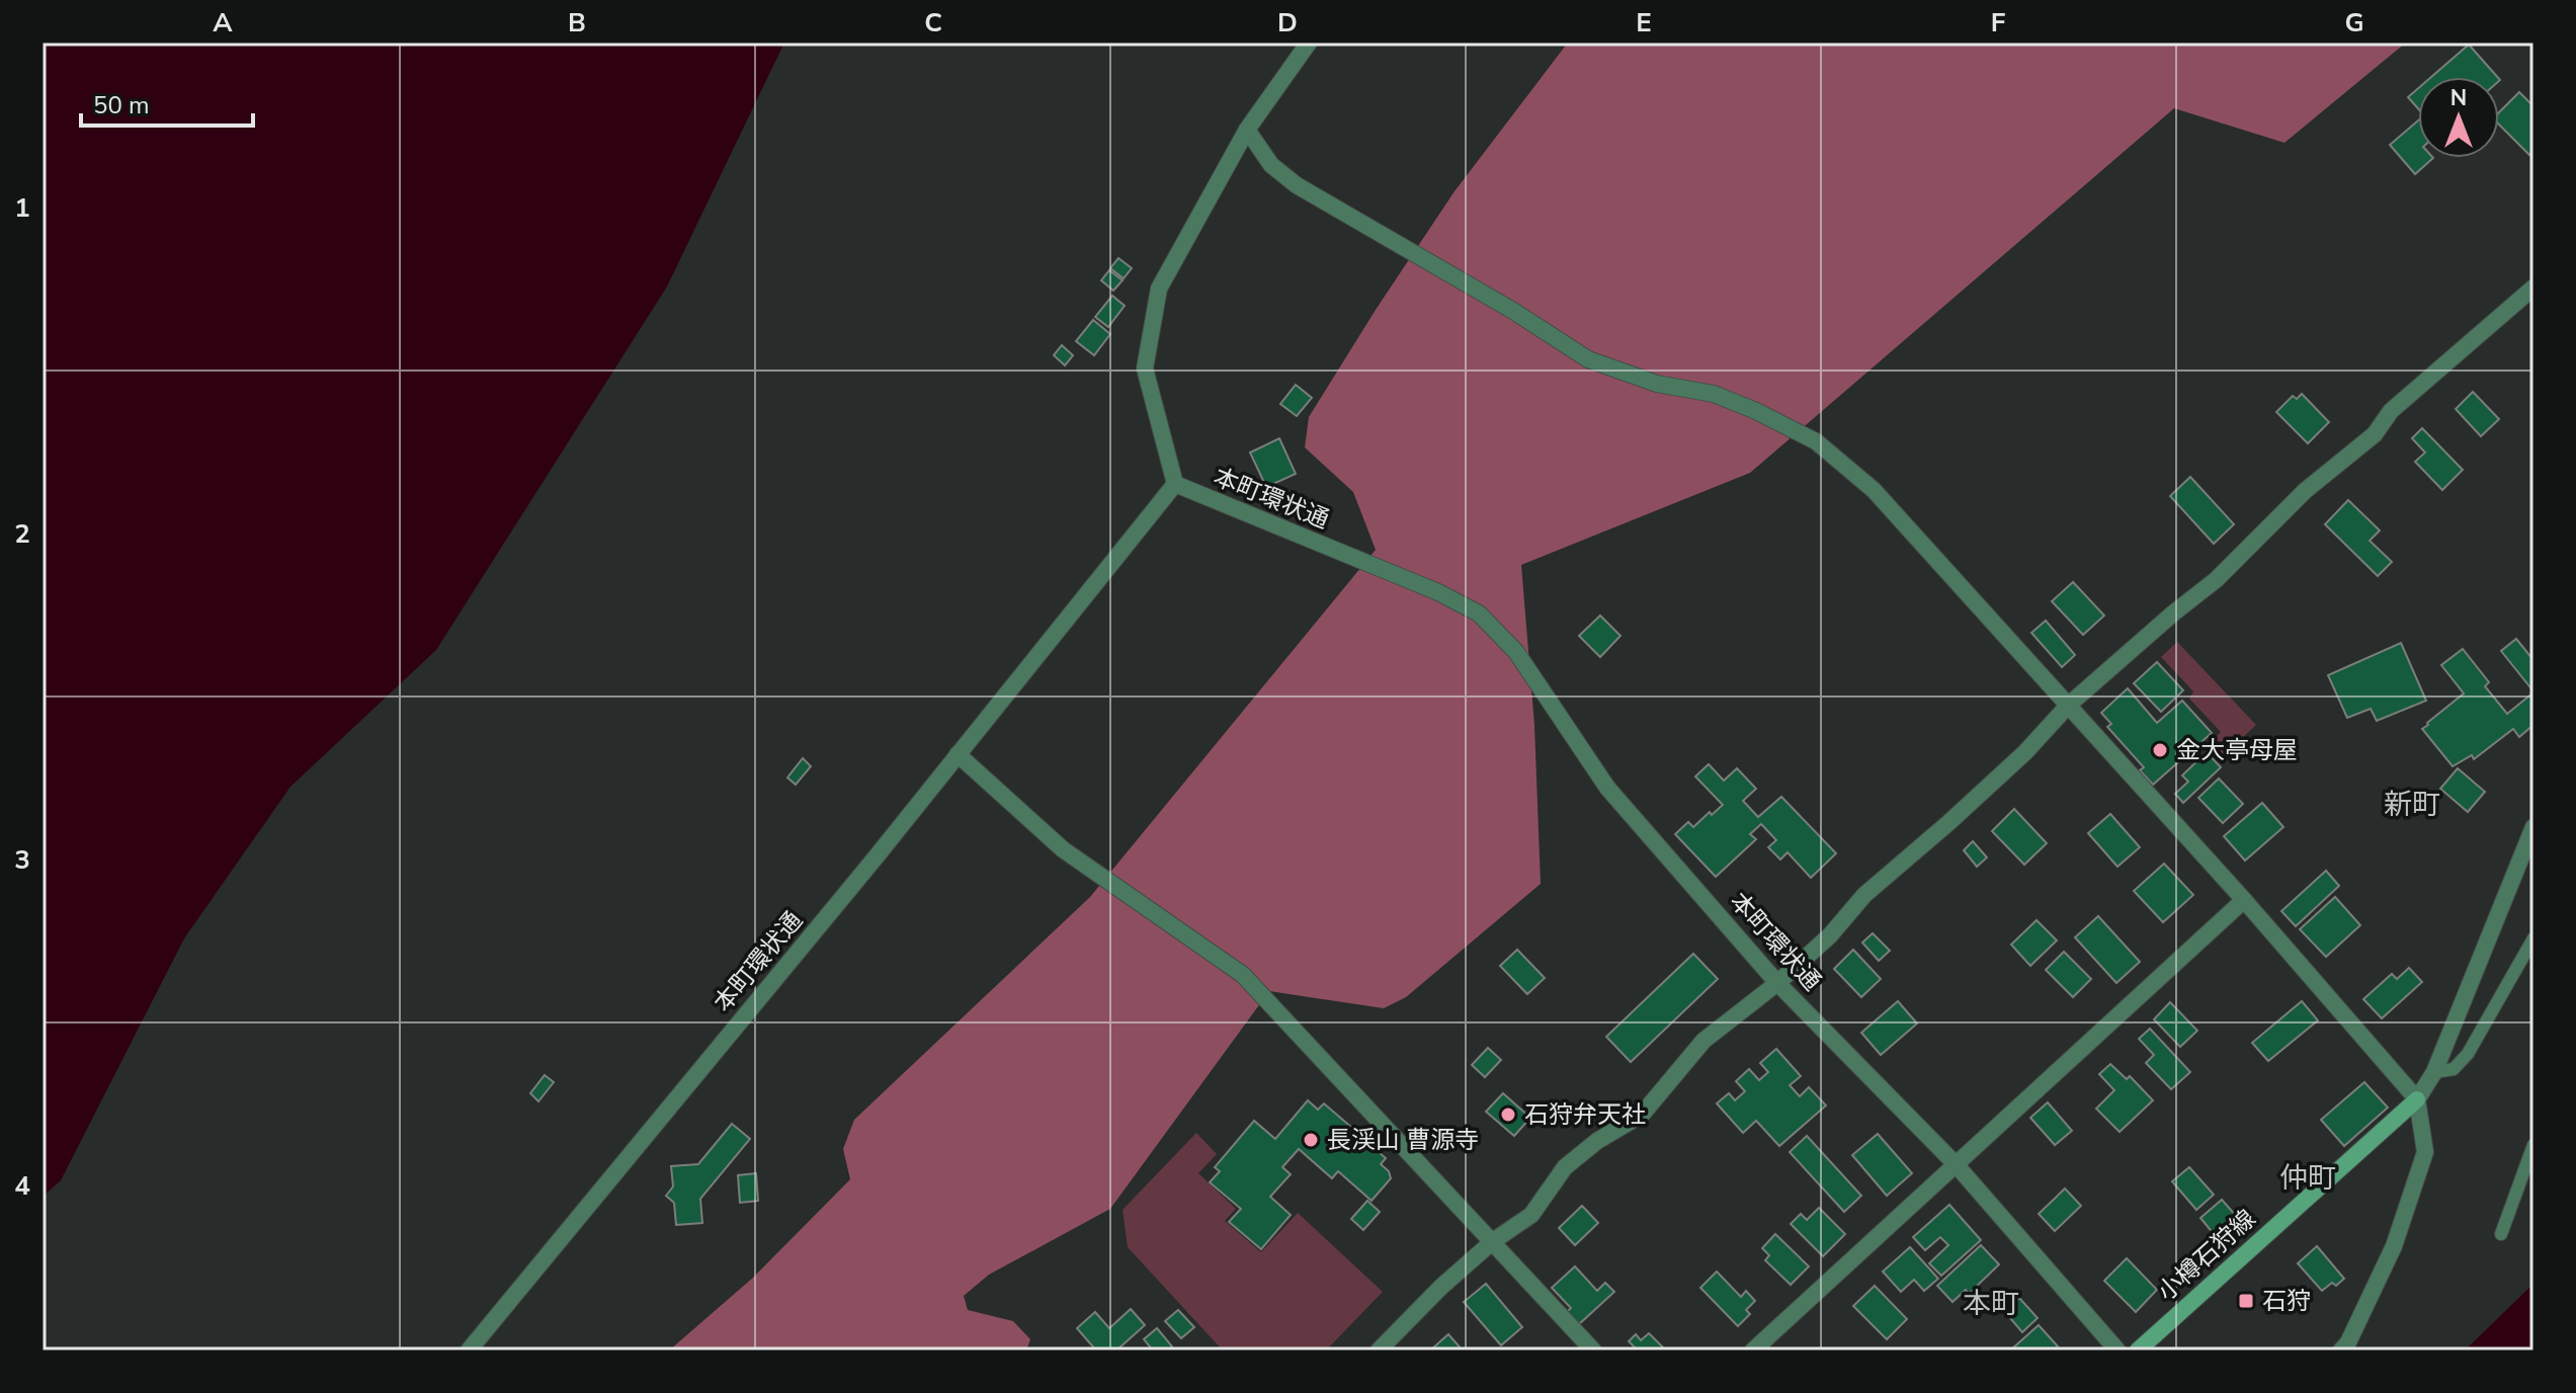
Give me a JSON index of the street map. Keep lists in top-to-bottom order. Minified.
{"streets":{"main road":["小樽石狩線"],"street":["本町環状通"]},"districts":["新町","仲町","本町"],"places":{"other":["金大亭母屋","石狩弁天社","長渓山 曹源寺"],"transit":["石狩"]},"scale_bar":"50 m","north":"top","grid":{"columns":["A","B","C","D","E","F","G"],"rows":["1","2","3","4"]}}
